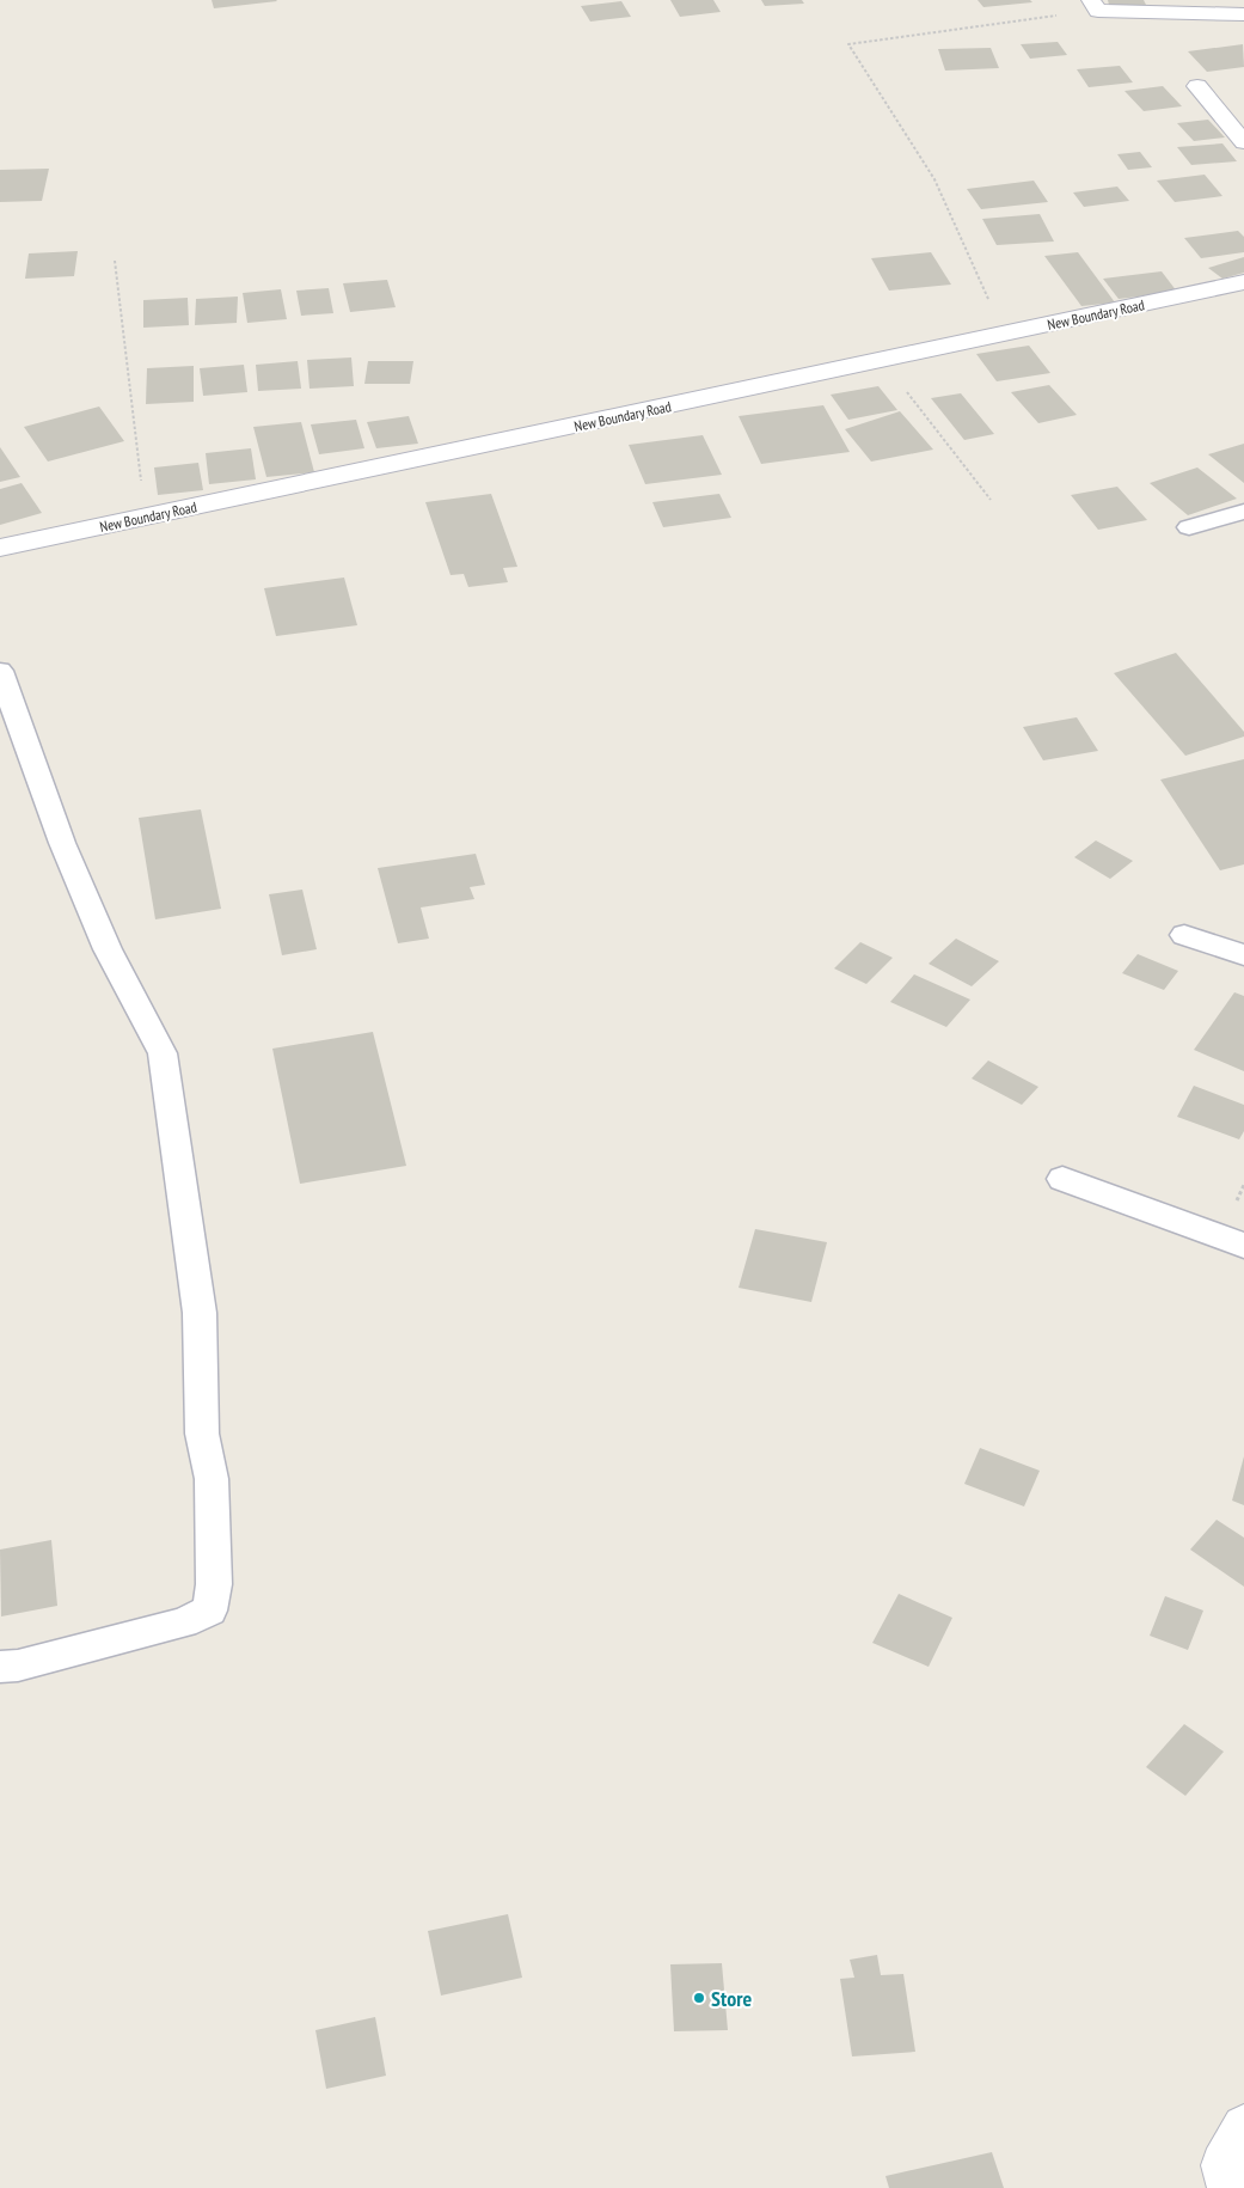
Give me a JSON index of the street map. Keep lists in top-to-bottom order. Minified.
{"streets":{"main road":["New Boundary Road"]},"places":["Store"]}
